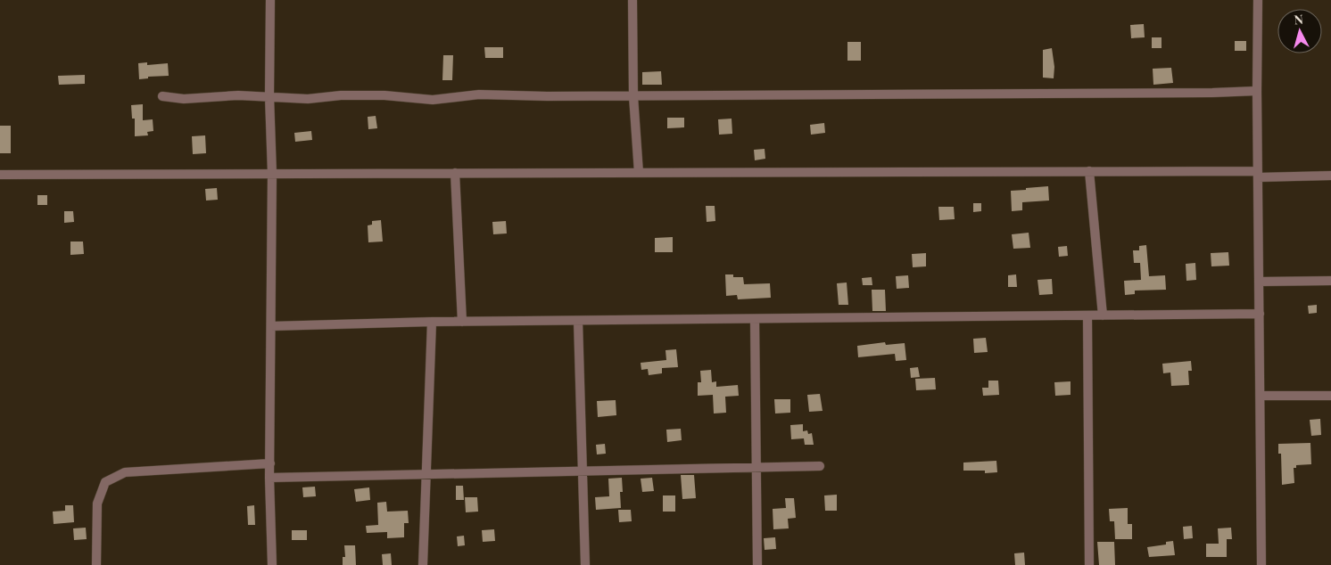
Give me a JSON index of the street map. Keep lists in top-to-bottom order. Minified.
{"north":"top"}
